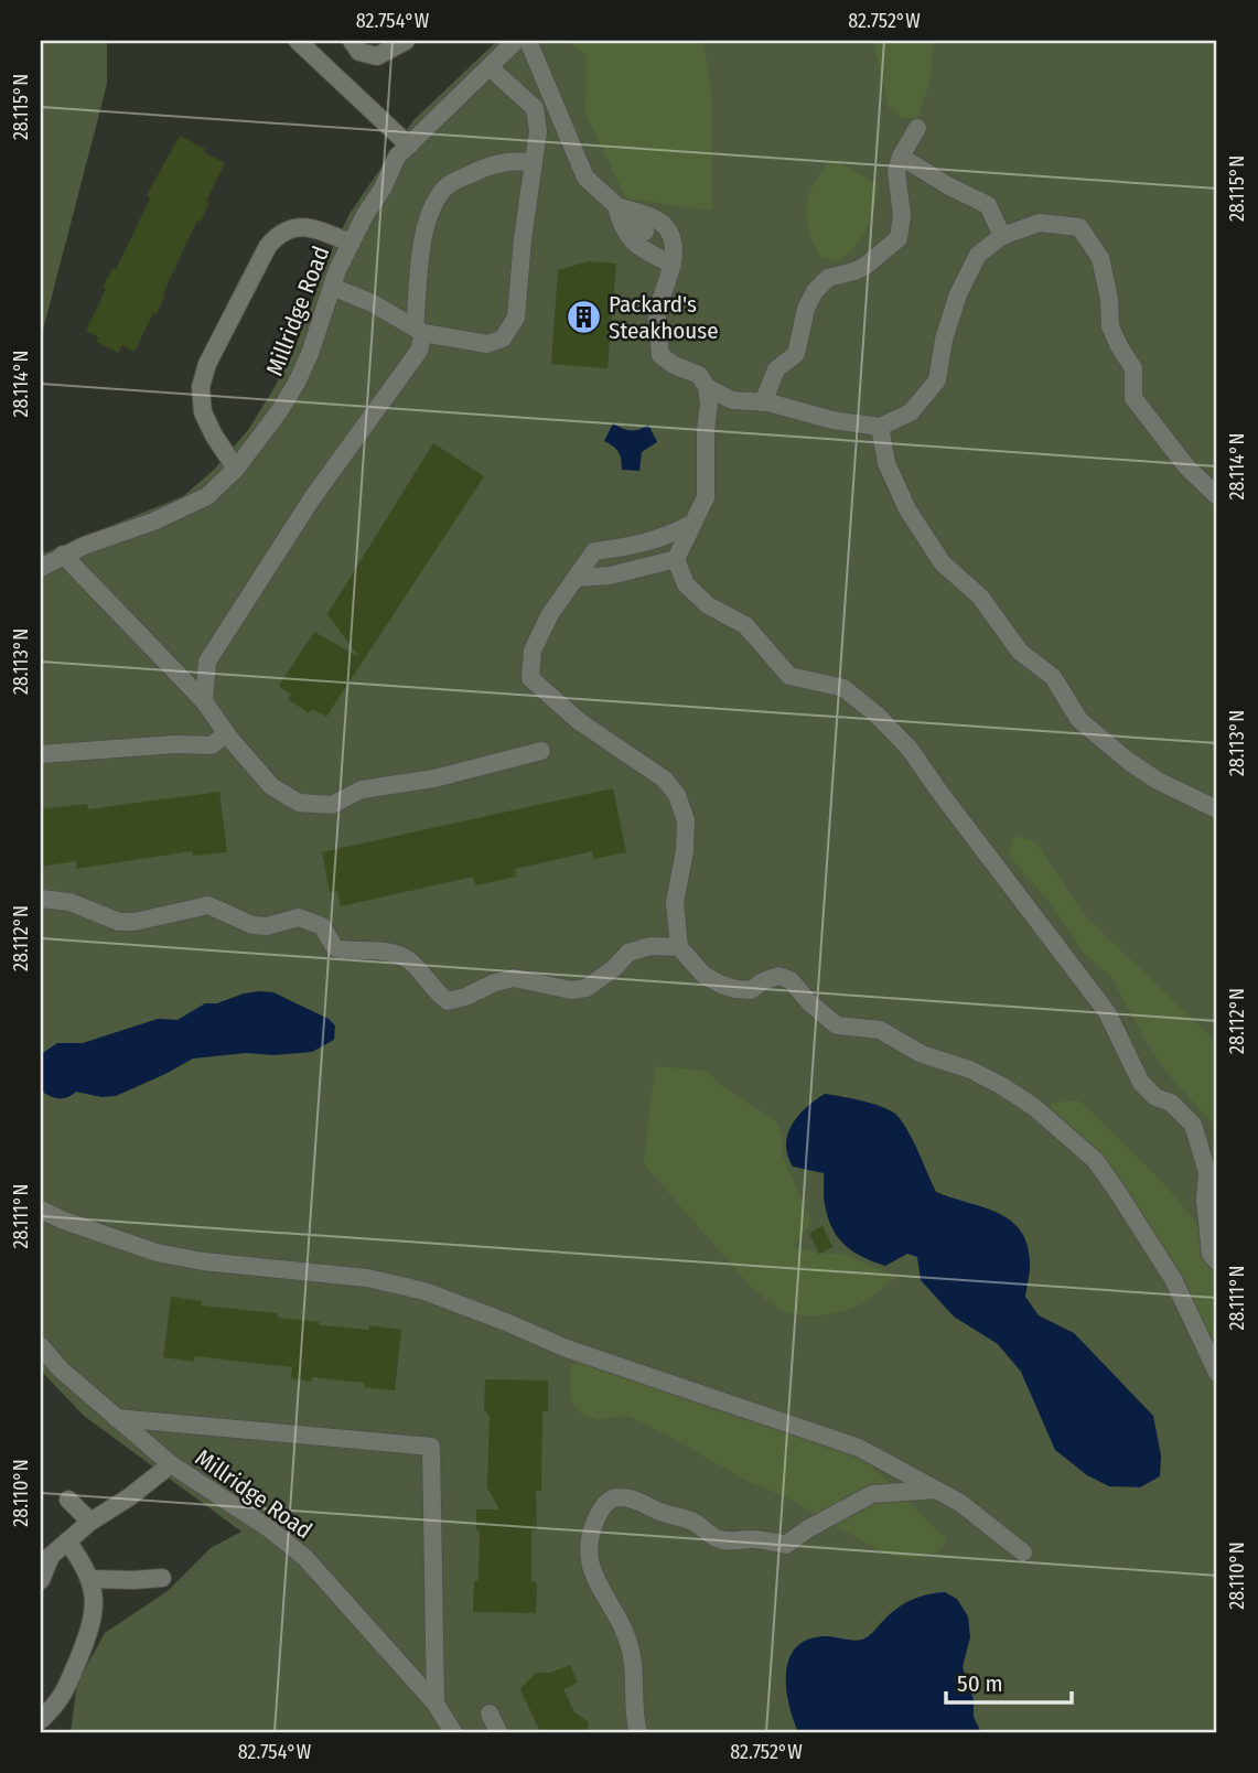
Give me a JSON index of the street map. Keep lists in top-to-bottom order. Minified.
{"streets":{"street":["Millridge Road"]},"places":{"building":["Packard's Steakhouse"]},"scale_bar":"50 m","coordinates":["82.754°W","82.752°W","28.115°N","28.114°N","28.113°N","28.112°N","28.111°N","28.110°N"]}
